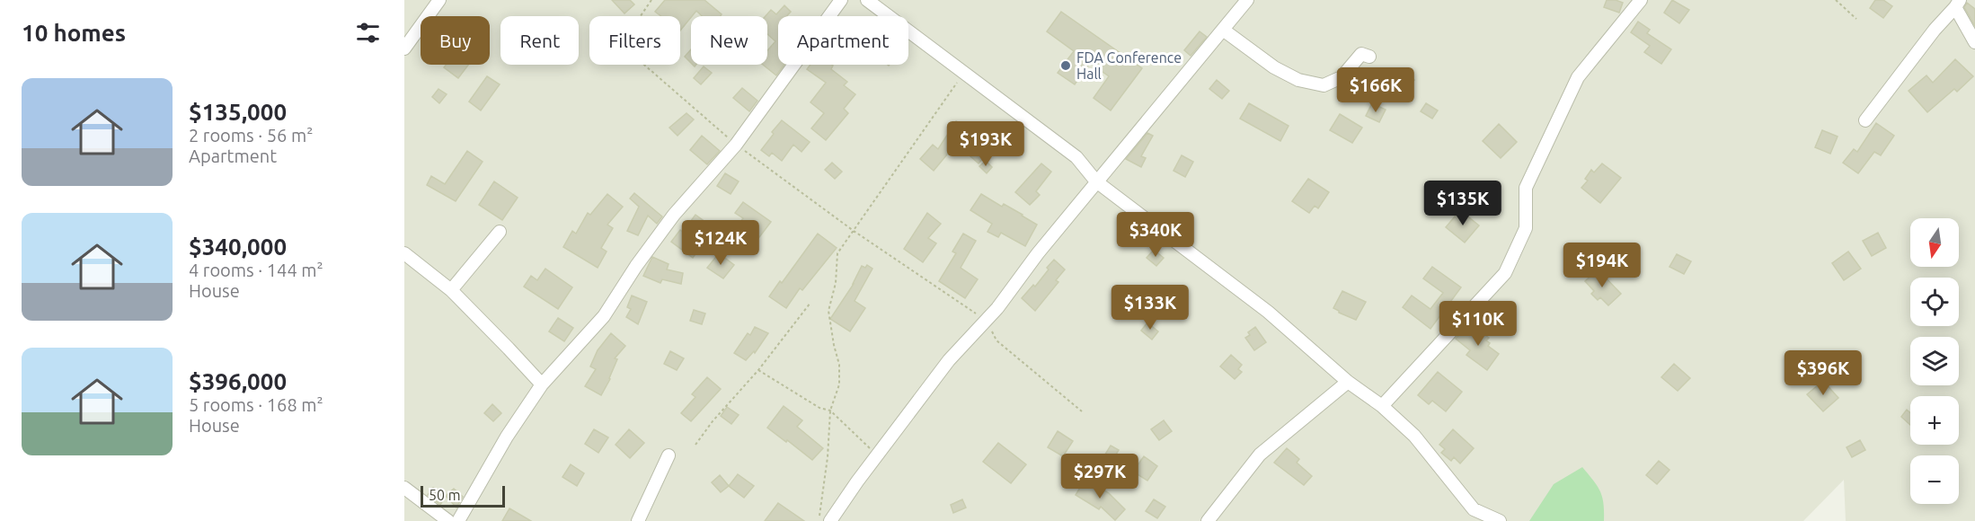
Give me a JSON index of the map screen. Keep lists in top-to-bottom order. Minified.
{"places":["FDA Conference Hall"],"scale_bar":"50 m","north":"bottom","page":{"heading":"10 homes","chip":["Buy","Rent","Filters","New","Apartment"],"list":[{"name":"$135,000","note":"2 rooms · 56 m² · Apartment"},{"name":"$340,000","note":"4 rooms · 144 m² · House"},{"name":"$396,000","note":"5 rooms · 168 m² · House"}],"price":["$166K","$193K","$135K","$340K","$124K","$194K","$133K","$110K","$396K","$297K"],"map_buttons":["+","−"],"scale":"50 m"}}
